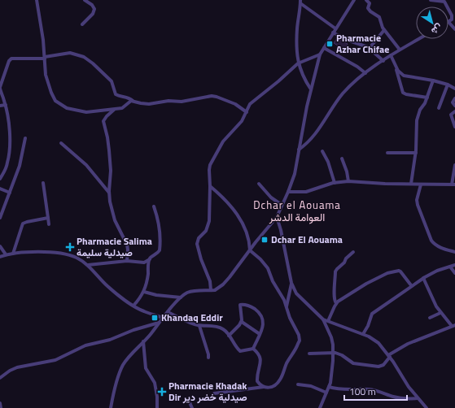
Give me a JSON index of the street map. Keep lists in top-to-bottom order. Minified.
{"districts":["Dchar el Aouama العوامة الدشر"],"places":{"transit":["Pharmacie Azhar Chifae","Dchar El Aouama","Khandaq Eddir"],"health":["Pharmacie Salima صيدلية سليمة","Pharmacie Khadak Dir صيدلية خضر دير"]},"scale_bar":"100 m","north":"bottom right"}
